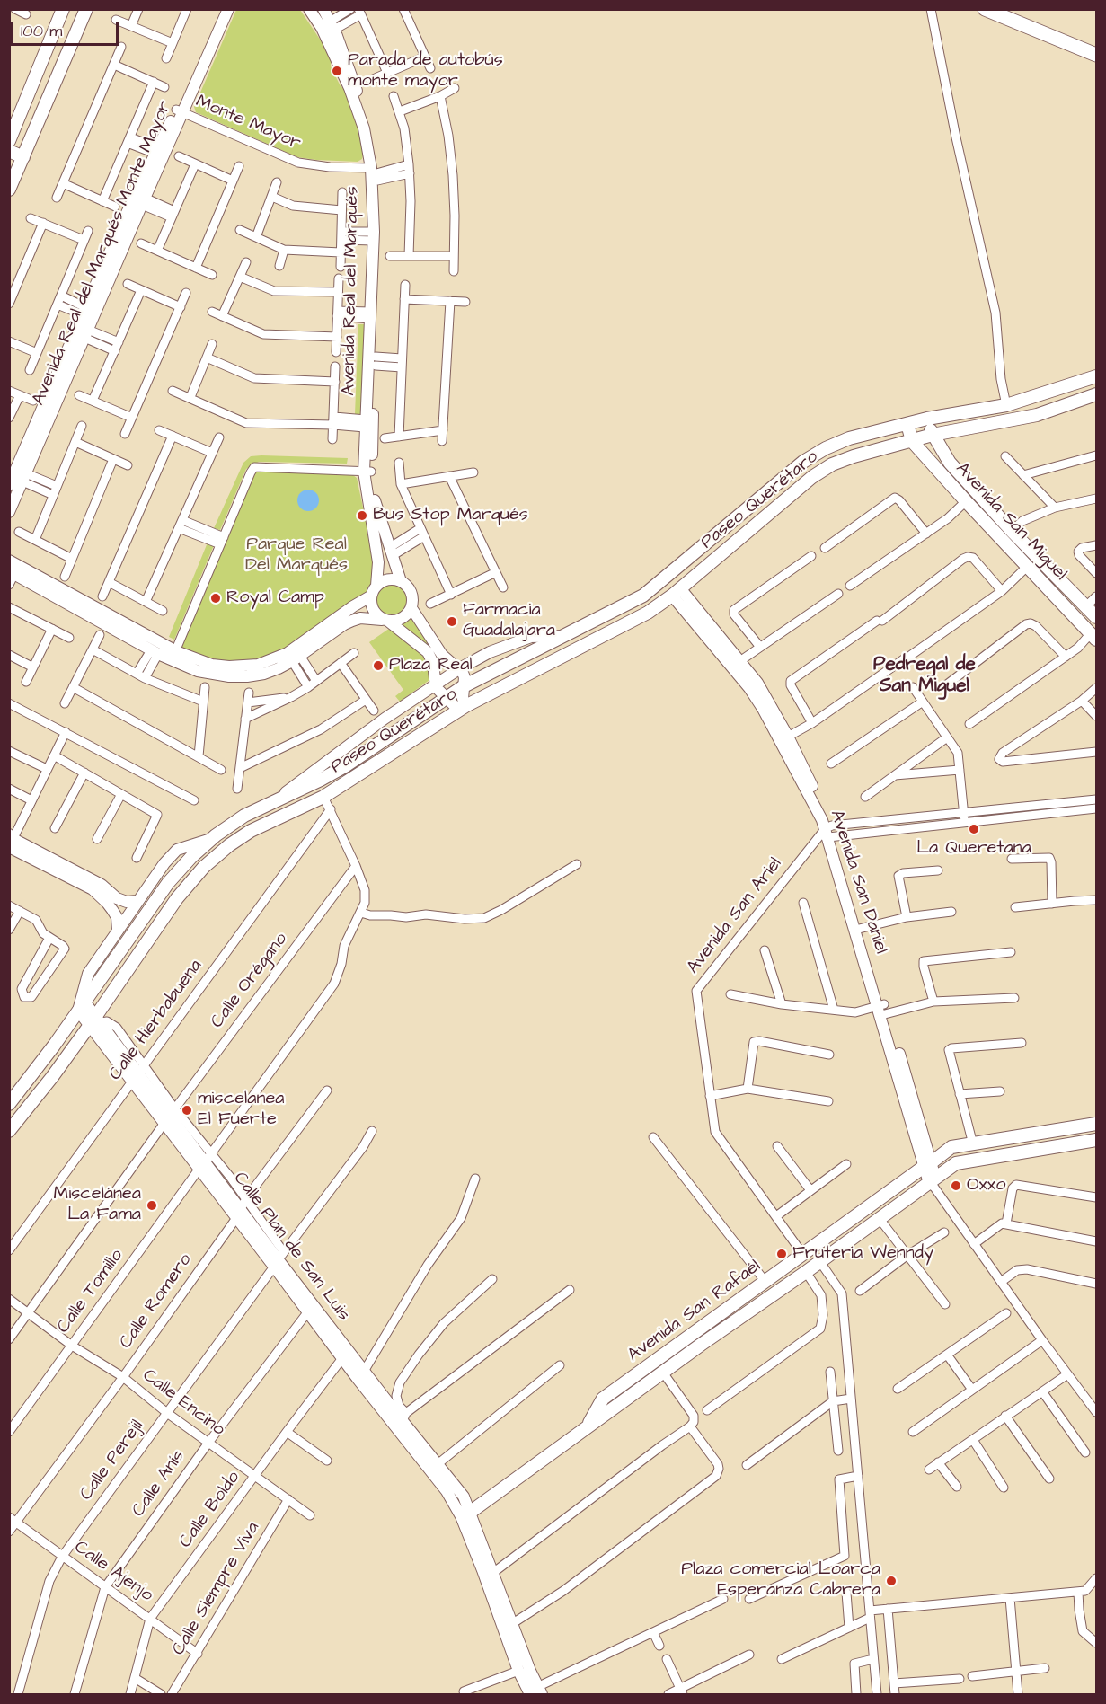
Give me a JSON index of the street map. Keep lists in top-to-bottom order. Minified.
{"streets":{"main road":["Paseo Querétaro","Avenida San Miguel","Avenida San Rafaél"],"street":["Monte Mayor","Avenida Real del Marqués Monte Mayor","Avenida Real del Marqués","Avenida San Daniel","Avenida San Ariel","Calle Orégano","Calle Hierbabuena","Calle Plan de San Luis","Calle Tomillo","Calle Romero","Calle Encino","Calle Perejil","Calle Anís","Calle Boldo","Calle Ajenjo","Calle Siempre Viva"]},"crossings":[["Monte Mayor","Avenida Real del Marqués Monte Mayor"],["Monte Mayor","Avenida Real del Marqués"],["Paseo Querétaro","Avenida San Miguel"],["Paseo Querétaro","Avenida San Daniel"],["Paseo Querétaro","Calle Plan de San Luis"],["Avenida San Daniel","Avenida San Ariel"],["Avenida San Daniel","Avenida San Rafaél"],["Avenida San Ariel","Avenida San Rafaél"],["Calle Orégano","Calle Plan de San Luis"],["Calle Orégano","Calle Encino"],["Calle Hierbabuena","Calle Plan de San Luis"],["Calle Plan de San Luis","Calle Tomillo"],["Calle Plan de San Luis","Calle Romero"],["Calle Plan de San Luis","Avenida San Rafaél"],["Calle Plan de San Luis","Calle Perejil"],["Calle Plan de San Luis","Calle Anís"],["Calle Plan de San Luis","Calle Boldo"],["Calle Tomillo","Calle Encino"],["Calle Romero","Calle Encino"],["Calle Romero","Calle Ajenjo"],["Calle Encino","Calle Perejil"],["Calle Encino","Calle Anís"],["Calle Encino","Calle Boldo"],["Calle Encino","Calle Siempre Viva"],["Calle Perejil","Calle Ajenjo"],["Calle Anís","Calle Ajenjo"],["Calle Boldo","Calle Ajenjo"],["Calle Ajenjo","Calle Siempre Viva"]],"districts":["Pedregal de San Miguel"],"parks":["Parque Real Del Marqués"],"places":["Parada de autobús monte mayor","Bus Stop Marqués","Royal Camp","Farmacia Guadalajara","Plaza Real","La Queretana","miscelanea El Fuerte","Oxxo","Miscelánea La Fama","Fruteria Wenndy","Plaza comercial Loarca Esperanza Cabrera"],"scale_bar":"100 m"}
